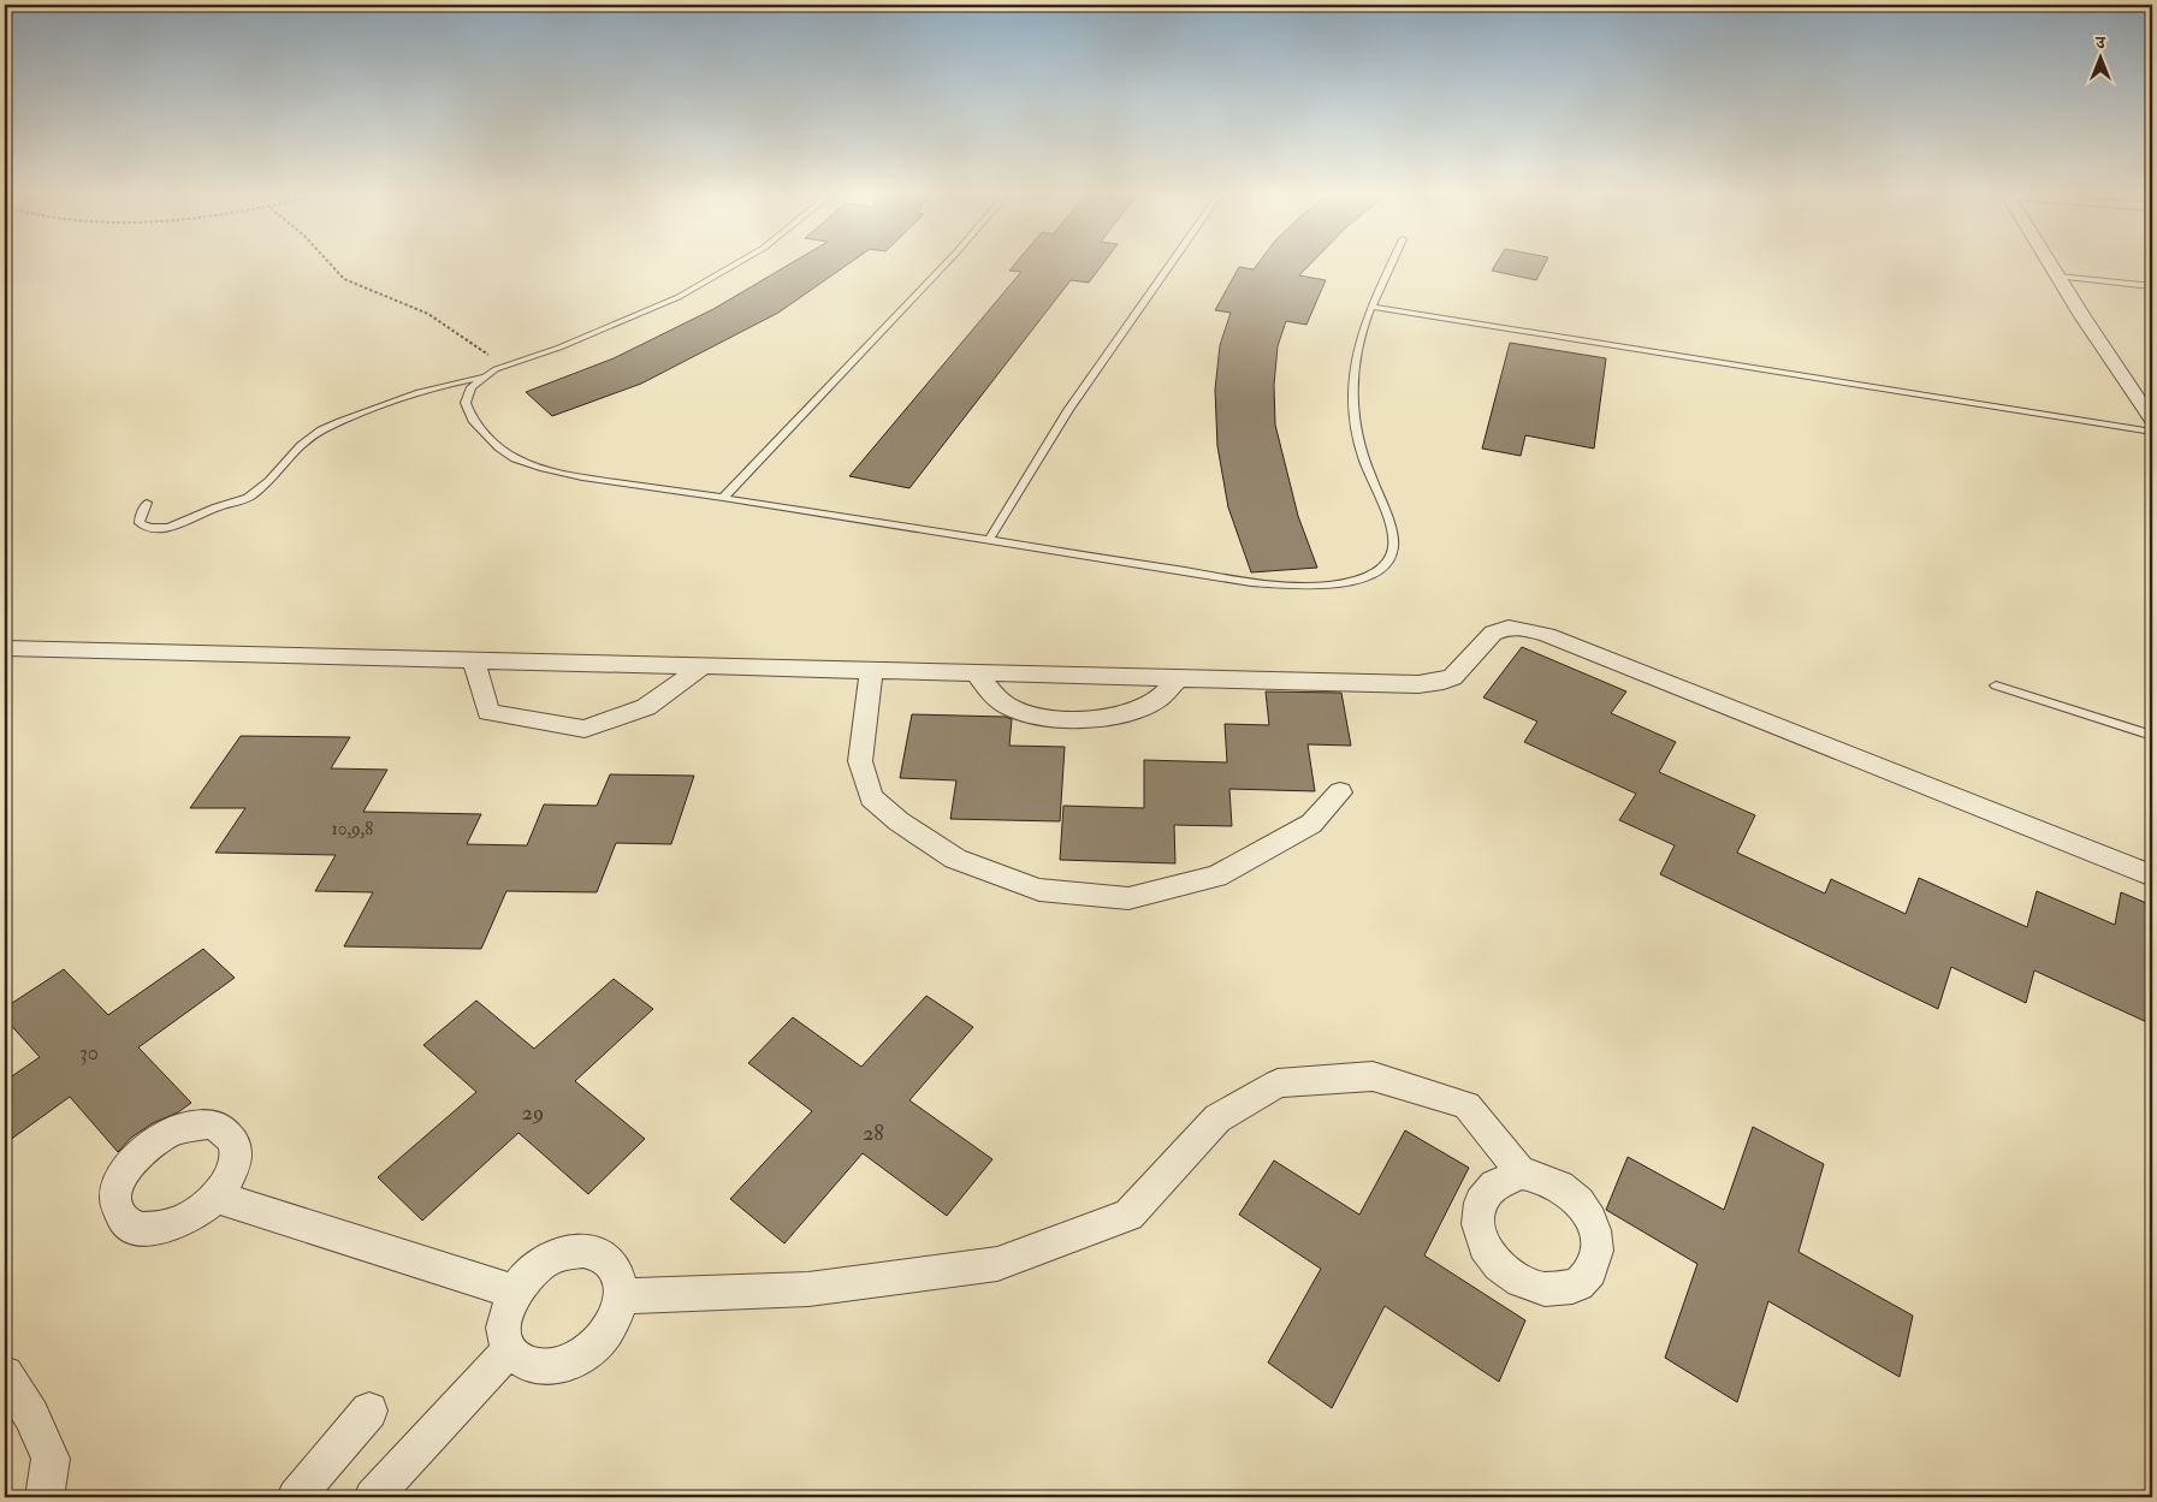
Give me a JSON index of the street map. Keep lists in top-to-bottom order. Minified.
{"house_numbers":["10,9,8","30","29","28"],"north":"top"}
